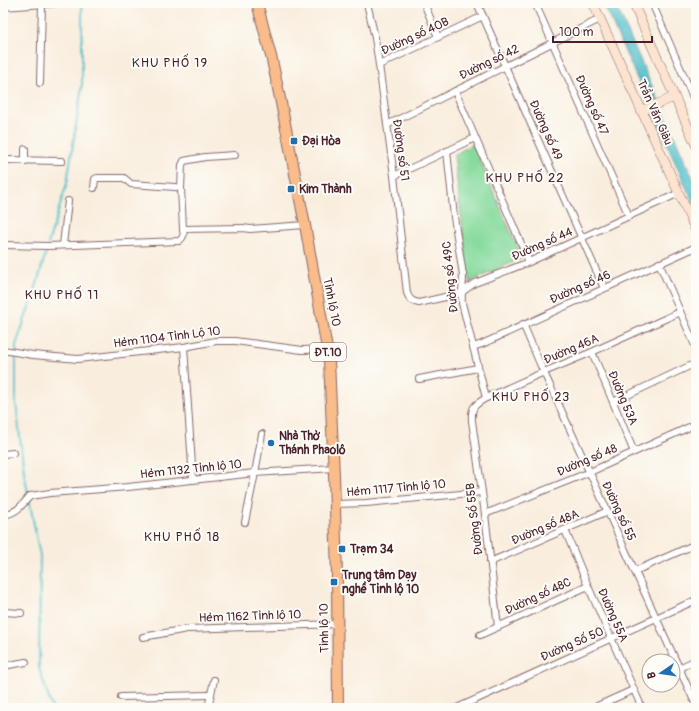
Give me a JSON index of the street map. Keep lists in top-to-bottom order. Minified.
{"streets":{"main road":["Trần Văn Giàu","Tỉnh lộ 10","ĐT.10"],"street":["Đường số 40B","Đường số 42","Đường số 47","Đường số 49","Đường số 51","Đường số 44","Đường số 49C","Đường số 46","Hẻm 1104 Tỉnh Lộ 10","Đường 46A","Đường 53A","Đường số 48","Hẻm 1132 Tỉnh lộ 10","Hẻm 1117 Tỉnh lộ 10","Đường số 55","Đường Số 55B","Đường số 48A","Đường số 48C","Đường 55A","Hẻm 1162 Tỉnh lộ 10","Đường Số 50"]},"crossings":[["Đường số 40B","Đường số 49"],["Đường số 40B","Đường số 51"],["Đường số 42","Đường số 47"],["Đường số 42","Trần Văn Giàu"],["Đường số 42","Đường số 49"],["Đường số 42","Đường số 51"],["Đường số 47","Đường số 44"],["Trần Văn Giàu","Đường số 44"],["Đường số 49","Đường số 44"],["Đường số 49","Đường số 46"],["Đường số 51","Đường số 44"],["Đường số 44","Đường số 49C"],["Đường số 49C","Đường số 46"],["Đường số 49C","Đường 46A"],["Đường số 46","Đường số 55"],["Tỉnh lộ 10","Hẻm 1104 Tỉnh Lộ 10"],["Tỉnh lộ 10","Hẻm 1132 Tỉnh lộ 10"],["Tỉnh lộ 10","Hẻm 1117 Tỉnh lộ 10"],["Tỉnh lộ 10","Hẻm 1162 Tỉnh lộ 10"],["Đường 46A","Đường 53A"],["Đường 46A","Đường số 55"],["Đường 46A","Đường Số 55B"],["Đường 53A","Đường số 48"],["Đường số 48","Đường số 55"],["Đường số 48","Đường Số 55B"],["Hẻm 1117 Tỉnh lộ 10","Đường Số 55B"],["Đường số 55","Đường số 48A"],["Đường số 55","Đường Số 50"],["Đường Số 55B","Đường số 48A"],["Đường Số 55B","Đường số 48C"],["Đường số 48A","Đường 55A"],["Đường số 48C","Đường 55A"],["Đường 55A","Đường Số 50"]],"districts":["KHU PHỐ 19","KHU PHỐ 22","KHU PHỐ 11","KHU PHỐ 23","KHU PHỐ 18"],"places":{"transit":["Đại Hòa","Kim Thành","Trạm 34","Trung tâm Dạy nghề Tỉnh lộ 10"],"other":["Nhà Thờ Thánh Phaolô"]},"scale_bar":"100 m","north":"left"}
